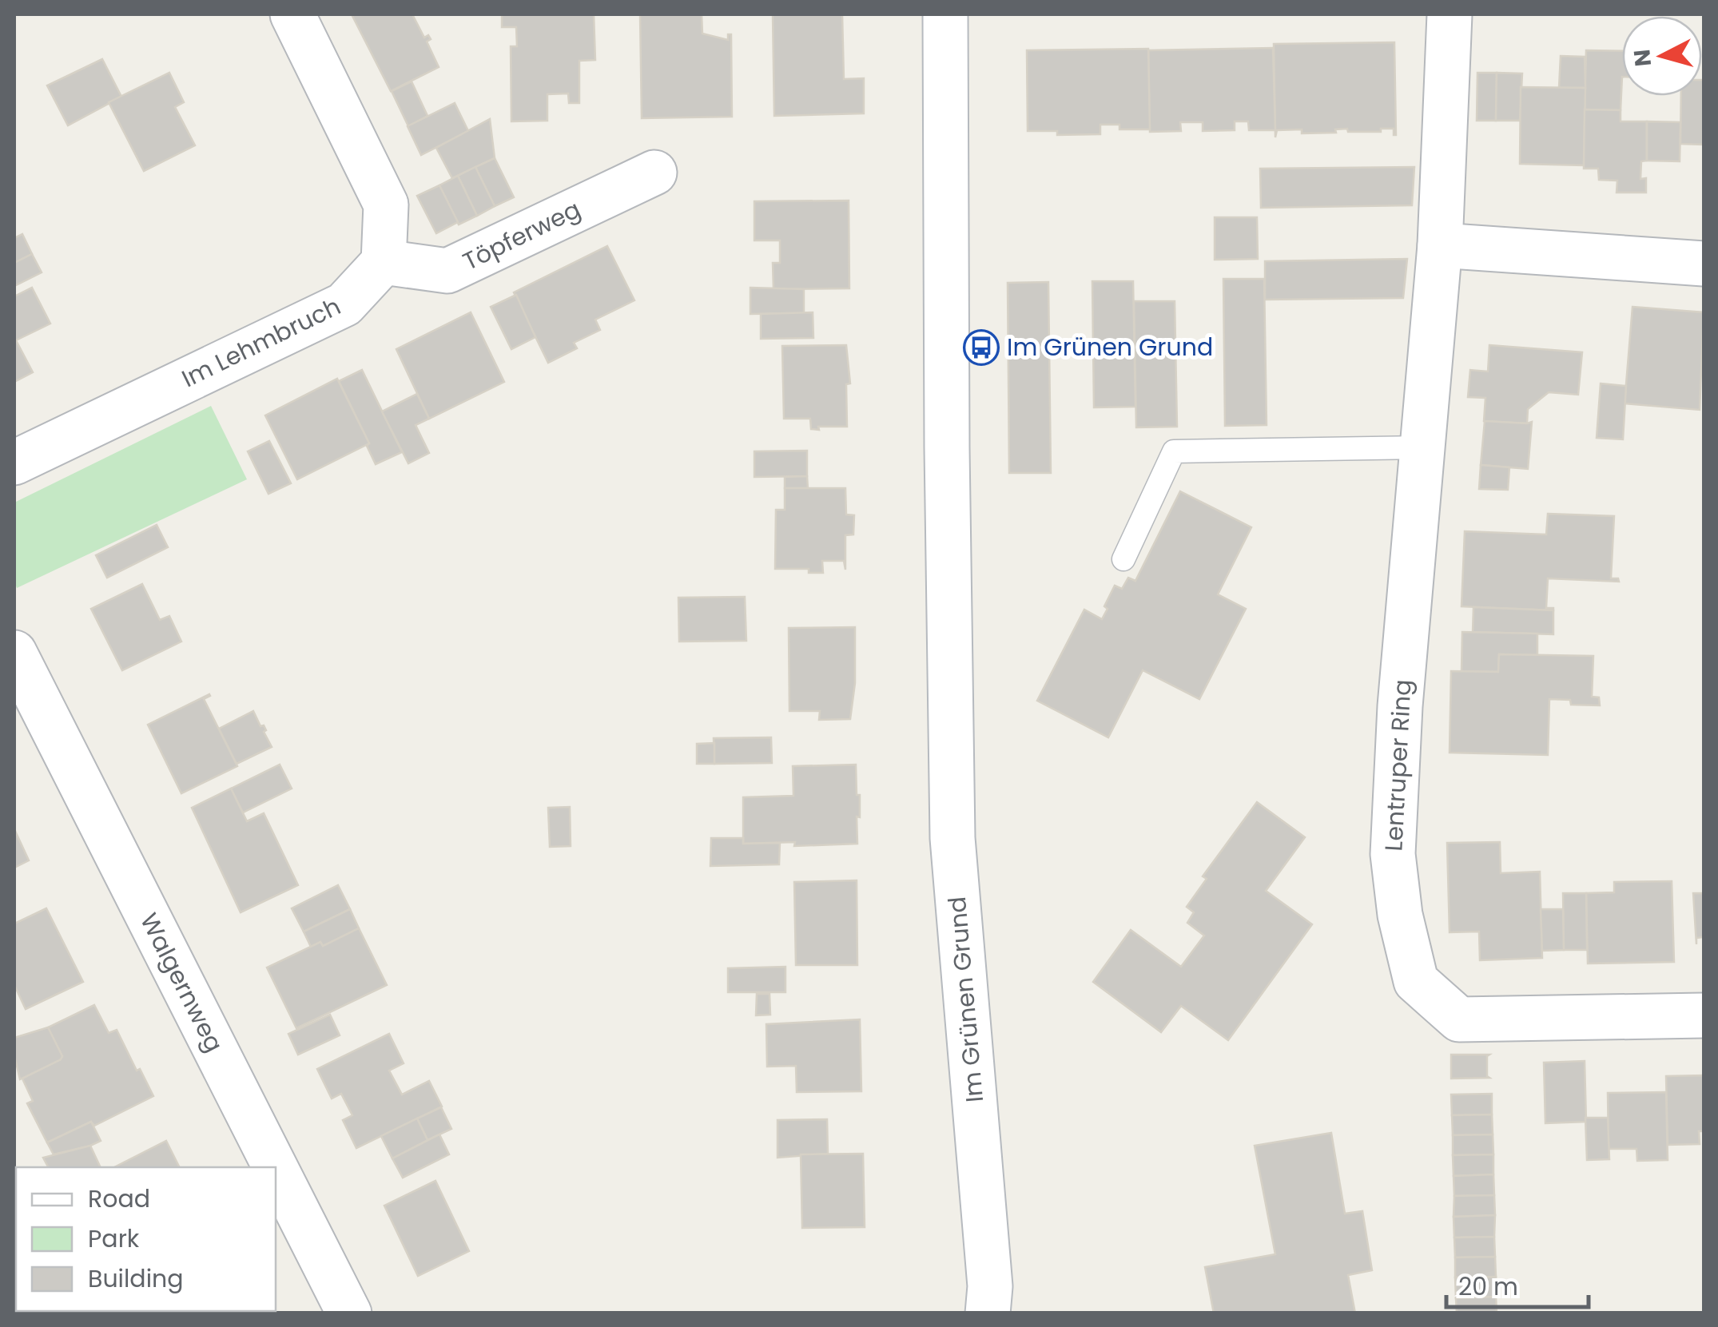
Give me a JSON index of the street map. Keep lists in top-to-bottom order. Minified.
{"streets":{"street":["Töpferweg","Im Lehmbruch","Lentruper Ring","Walgernweg","Im Grünen Grund"]},"crossings":[["Töpferweg","Im Lehmbruch"]],"places":{"bus stop":["Im Grünen Grund"]},"legend":["Road","Park","Building"],"scale_bar":"20 m","north":"left"}
